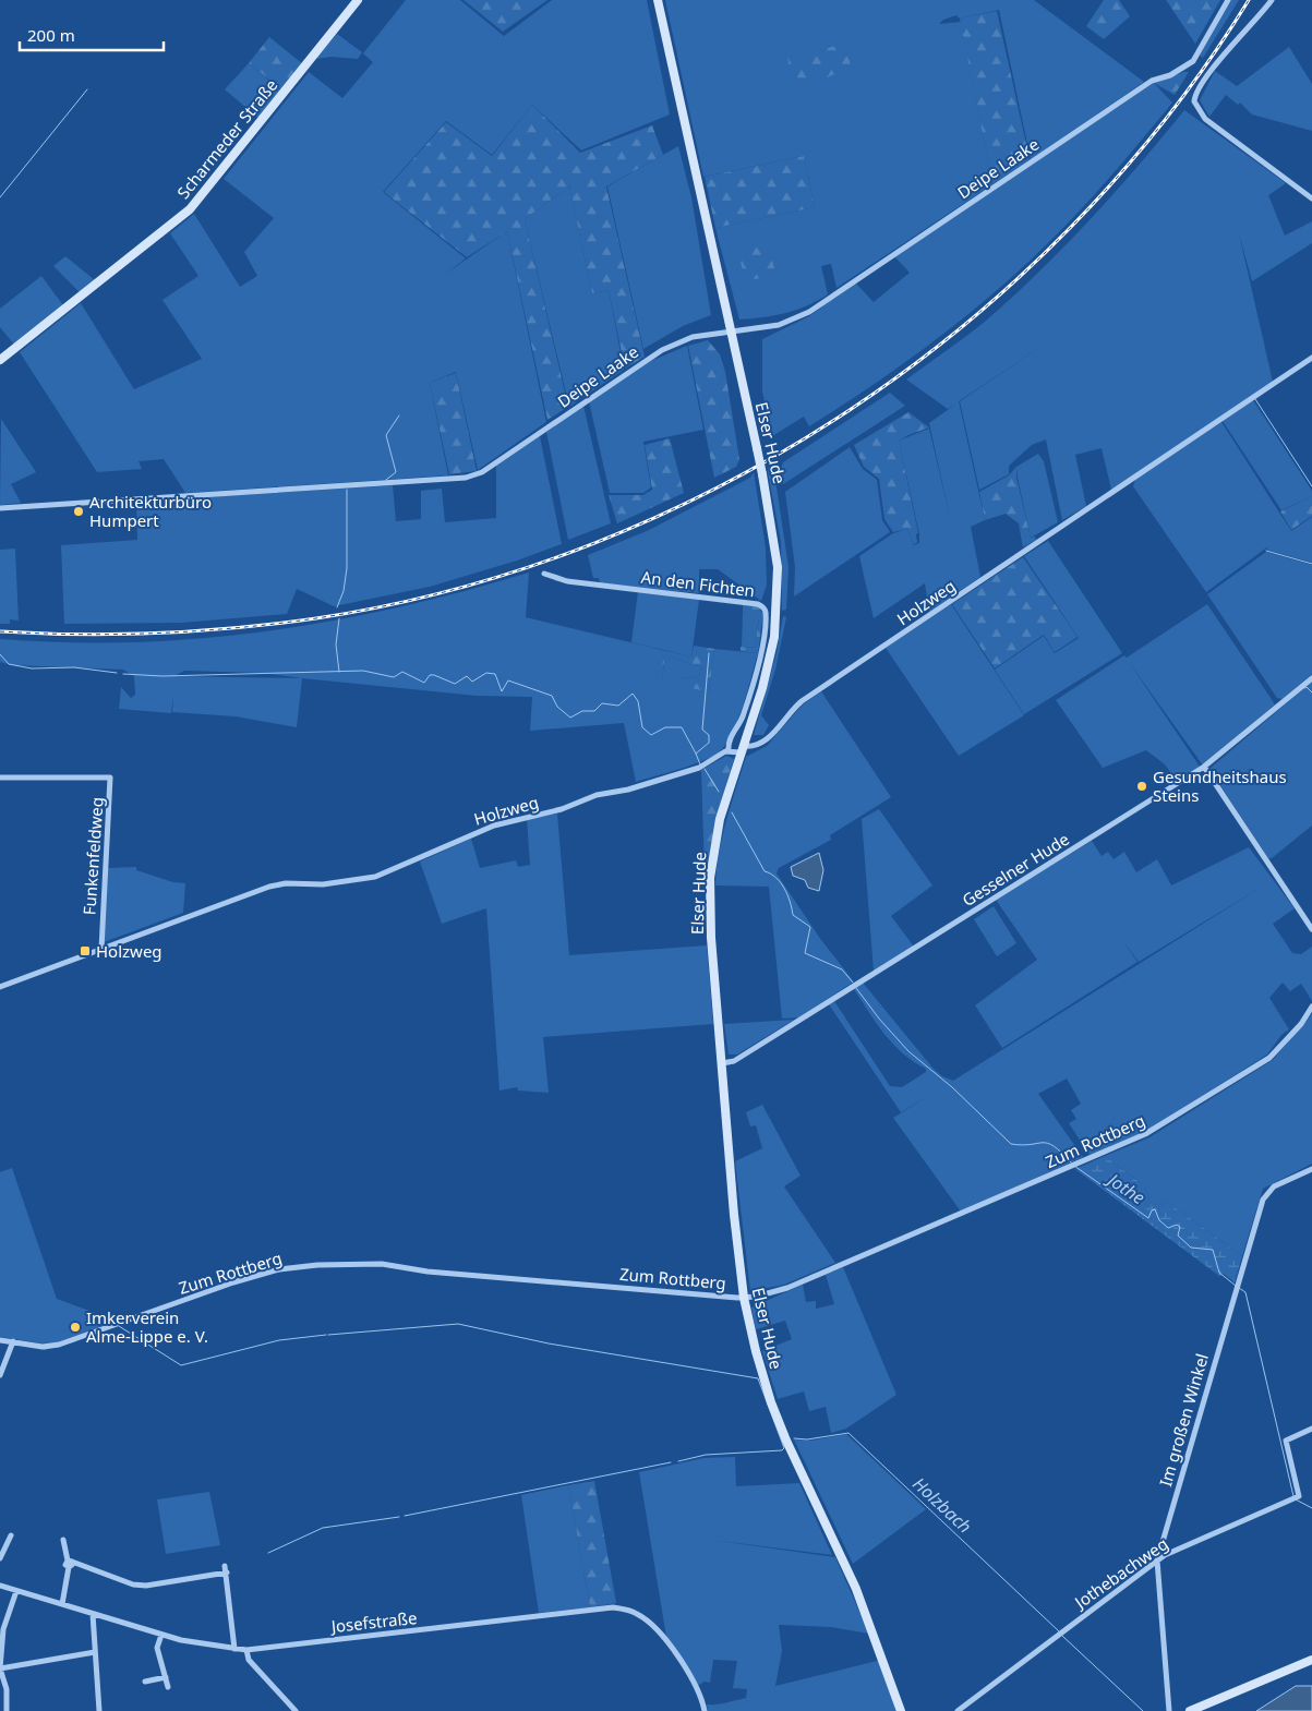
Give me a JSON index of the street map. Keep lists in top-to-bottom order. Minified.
{"streets":{"street":["Scharmeder Straße","Deipe Laake","Elser Hude","An den Fichten","Holzweg","Funkenfeldweg","Gesselner Hude","Zum Rottberg","Im großen Winkel","Jothebachweg","Josefstraße"]},"crossings":[["Deipe Laake","Elser Hude"],["Elser Hude","Holzweg"],["Elser Hude","Gesselner Hude"],["Elser Hude","Zum Rottberg"],["An den Fichten","Holzweg"],["Holzweg","Funkenfeldweg"],["Im großen Winkel","Jothebachweg"]],"water":["Jothe","Holzbach"],"places":{"other":["Architekturbüro Humpert","Gesundheitshaus Steins","Imkerverein Alme-Lippe e. V."],"transit":["Holzweg"]},"scale_bar":"200 m"}
